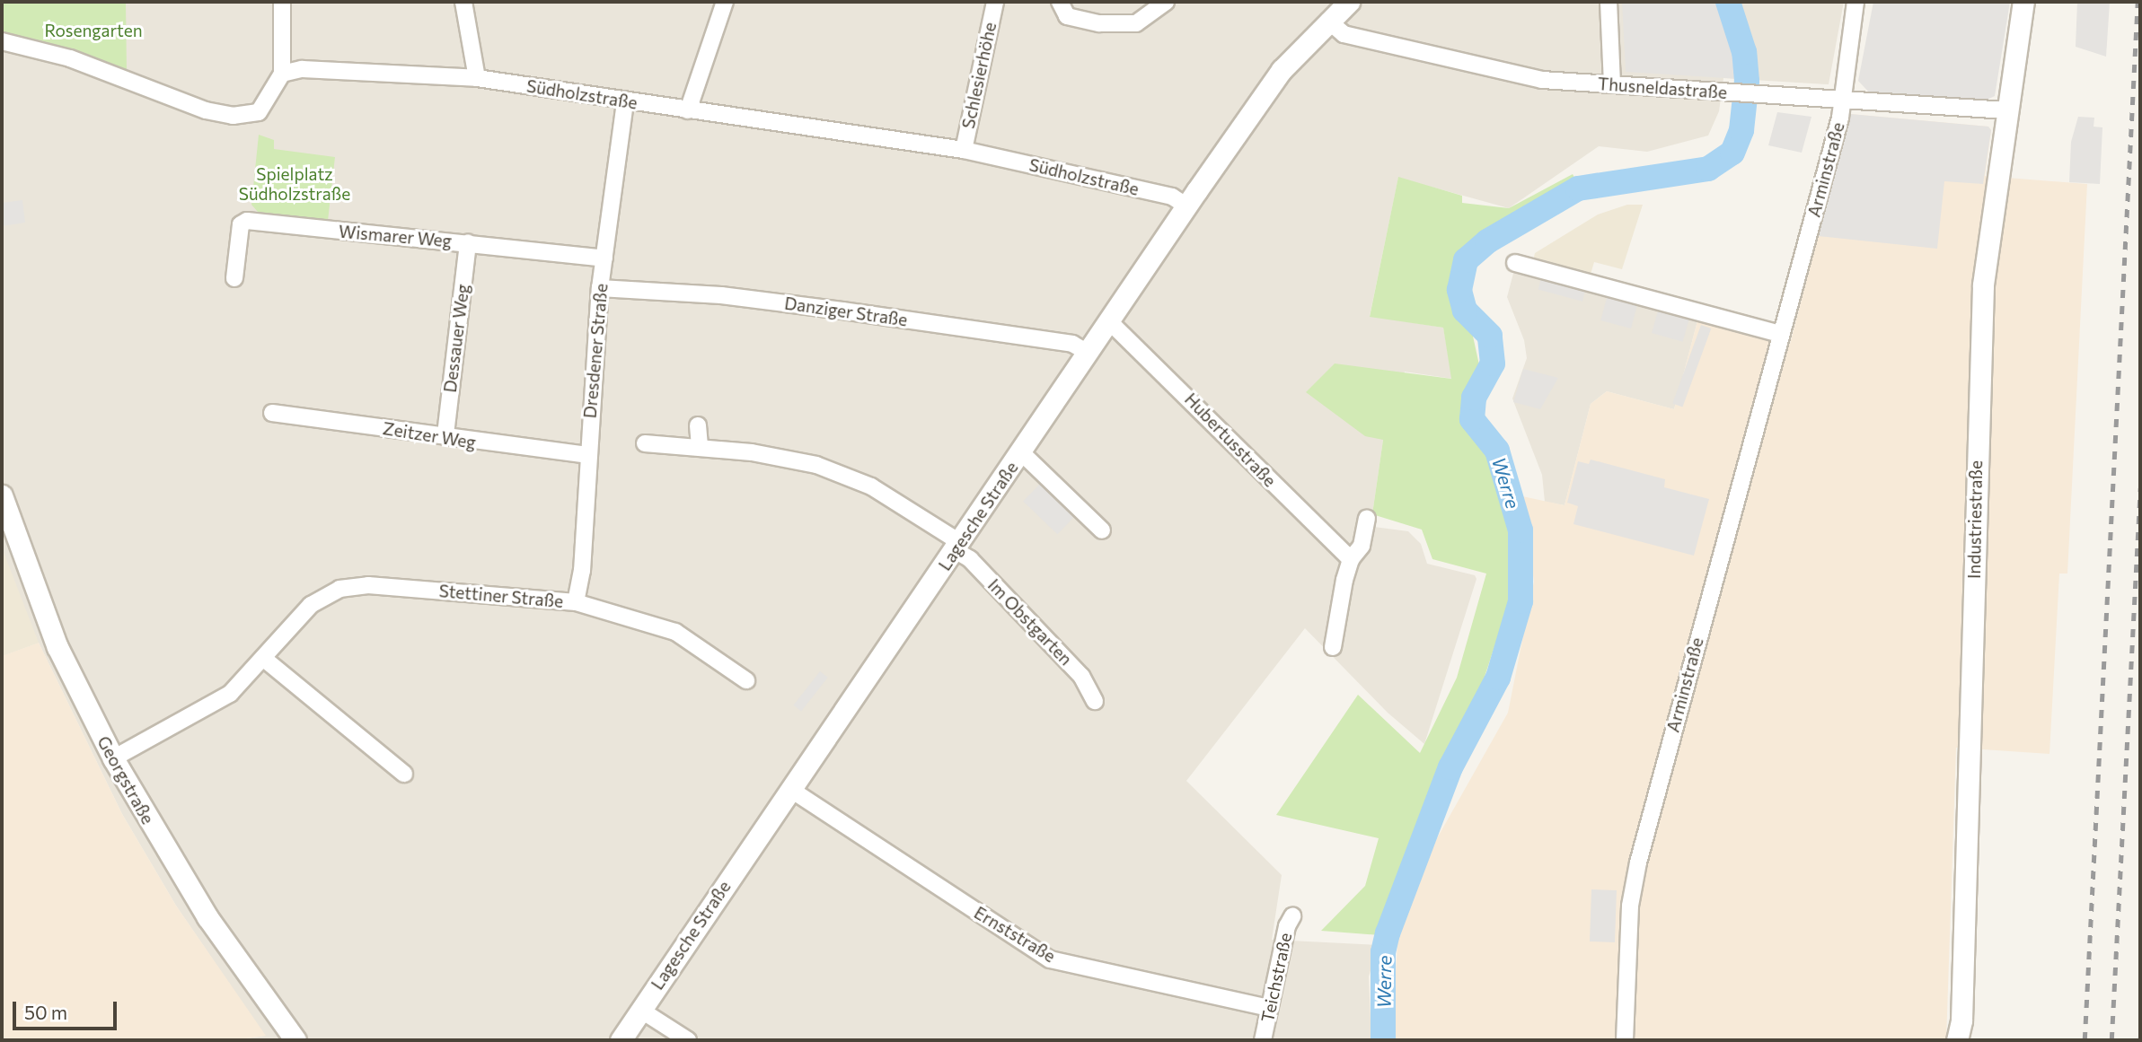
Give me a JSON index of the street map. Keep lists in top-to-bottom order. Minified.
{"streets":{"street":["Schlesierhöhe","Thusneldastraße","Südholzstraße","Arminstraße","Wismarer Weg","Danziger Straße","Dessauer Weg","Dresdener Straße","Zeitzer Weg","Hubertusstraße","Lagesche Straße","Industriestraße","Stettiner Straße","Im Obstgarten","Georgstraße","Ernststraße","Teichstraße"]},"crossings":[["Schlesierhöhe","Südholzstraße"],["Thusneldastraße","Arminstraße"],["Thusneldastraße","Lagesche Straße"],["Thusneldastraße","Industriestraße"],["Südholzstraße","Dresdener Straße"],["Südholzstraße","Lagesche Straße"],["Wismarer Weg","Dessauer Weg"],["Wismarer Weg","Dresdener Straße"],["Danziger Straße","Dresdener Straße"],["Danziger Straße","Lagesche Straße"],["Dessauer Weg","Zeitzer Weg"],["Dresdener Straße","Zeitzer Weg"],["Dresdener Straße","Stettiner Straße"],["Hubertusstraße","Lagesche Straße"],["Lagesche Straße","Im Obstgarten"],["Lagesche Straße","Ernststraße"],["Stettiner Straße","Georgstraße"],["Ernststraße","Teichstraße"]],"water":["Werre"],"parks":["Rosengarten","Spielplatz Südholzstraße"],"scale_bar":"50 m"}
